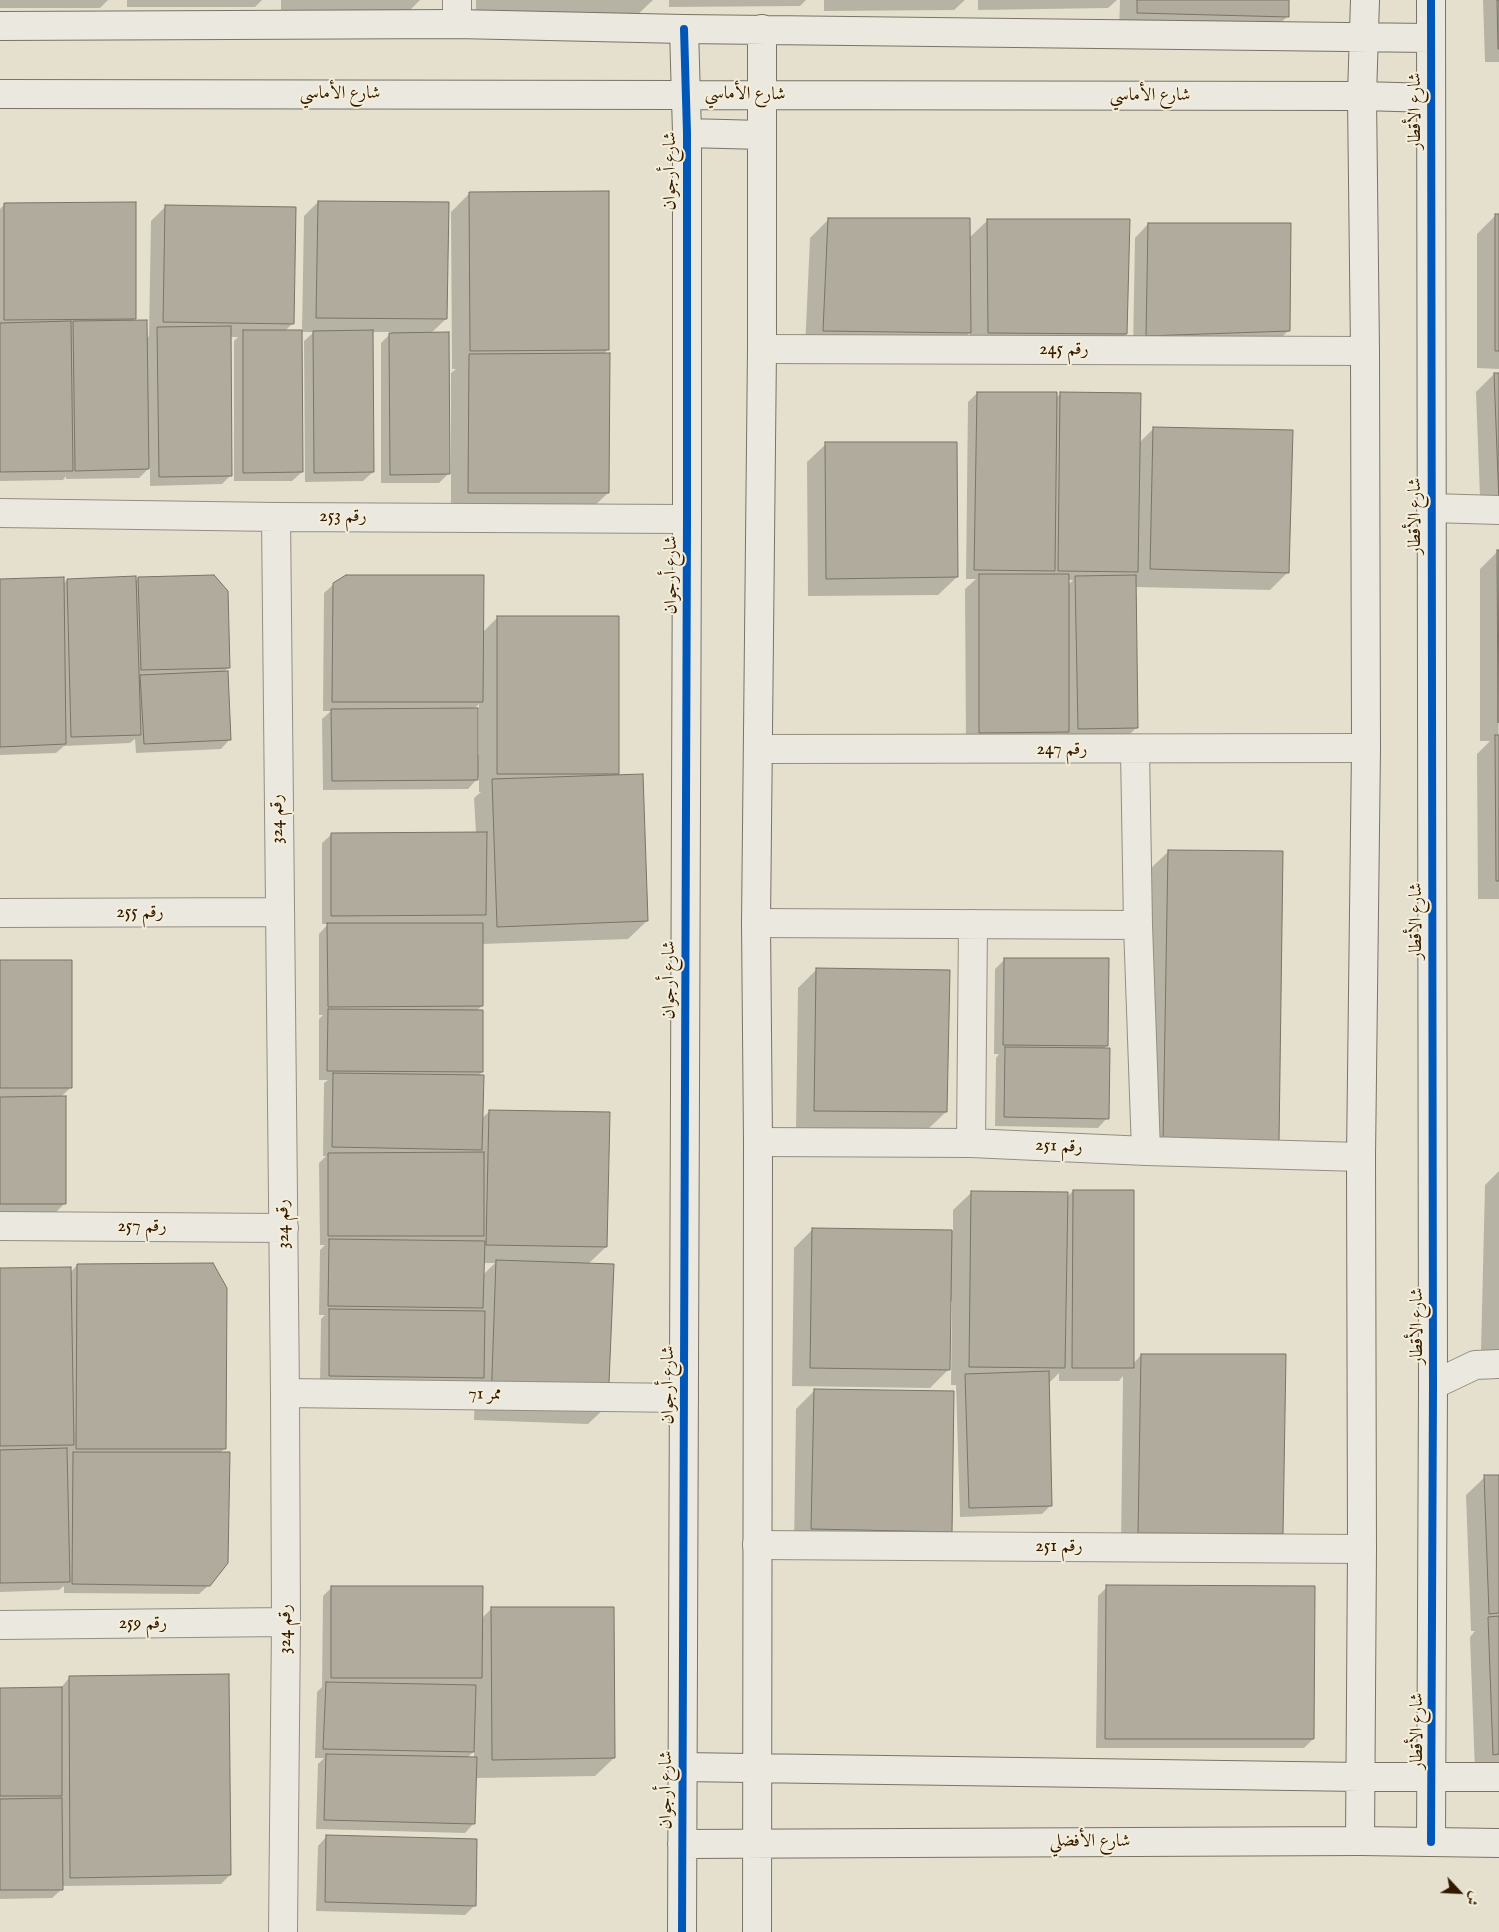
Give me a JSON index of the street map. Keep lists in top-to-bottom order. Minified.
{"streets":{"street":["شارع الأماسي","شارع الأقطار","شارع أرجوان","رقم 245","رقم 253","رقم 247","رقم 324","رقم 255","رقم 251","رقم 257","ممر 71","رقم 259","شارع الأفضلي"]},"crossings":[["شارع الأماسي","شارع الأقطار"],["شارع الأماسي","شارع أرجوان"],["شارع الأقطار","شارع الأفضلي"],["شارع أرجوان","رقم 253"],["شارع أرجوان","ممر 71"],["شارع أرجوان","شارع الأفضلي"],["رقم 253","رقم 324"],["رقم 324","رقم 255"],["رقم 324","رقم 257"],["رقم 324","ممر 71"],["رقم 324","رقم 259"]],"north":"bottom right"}
